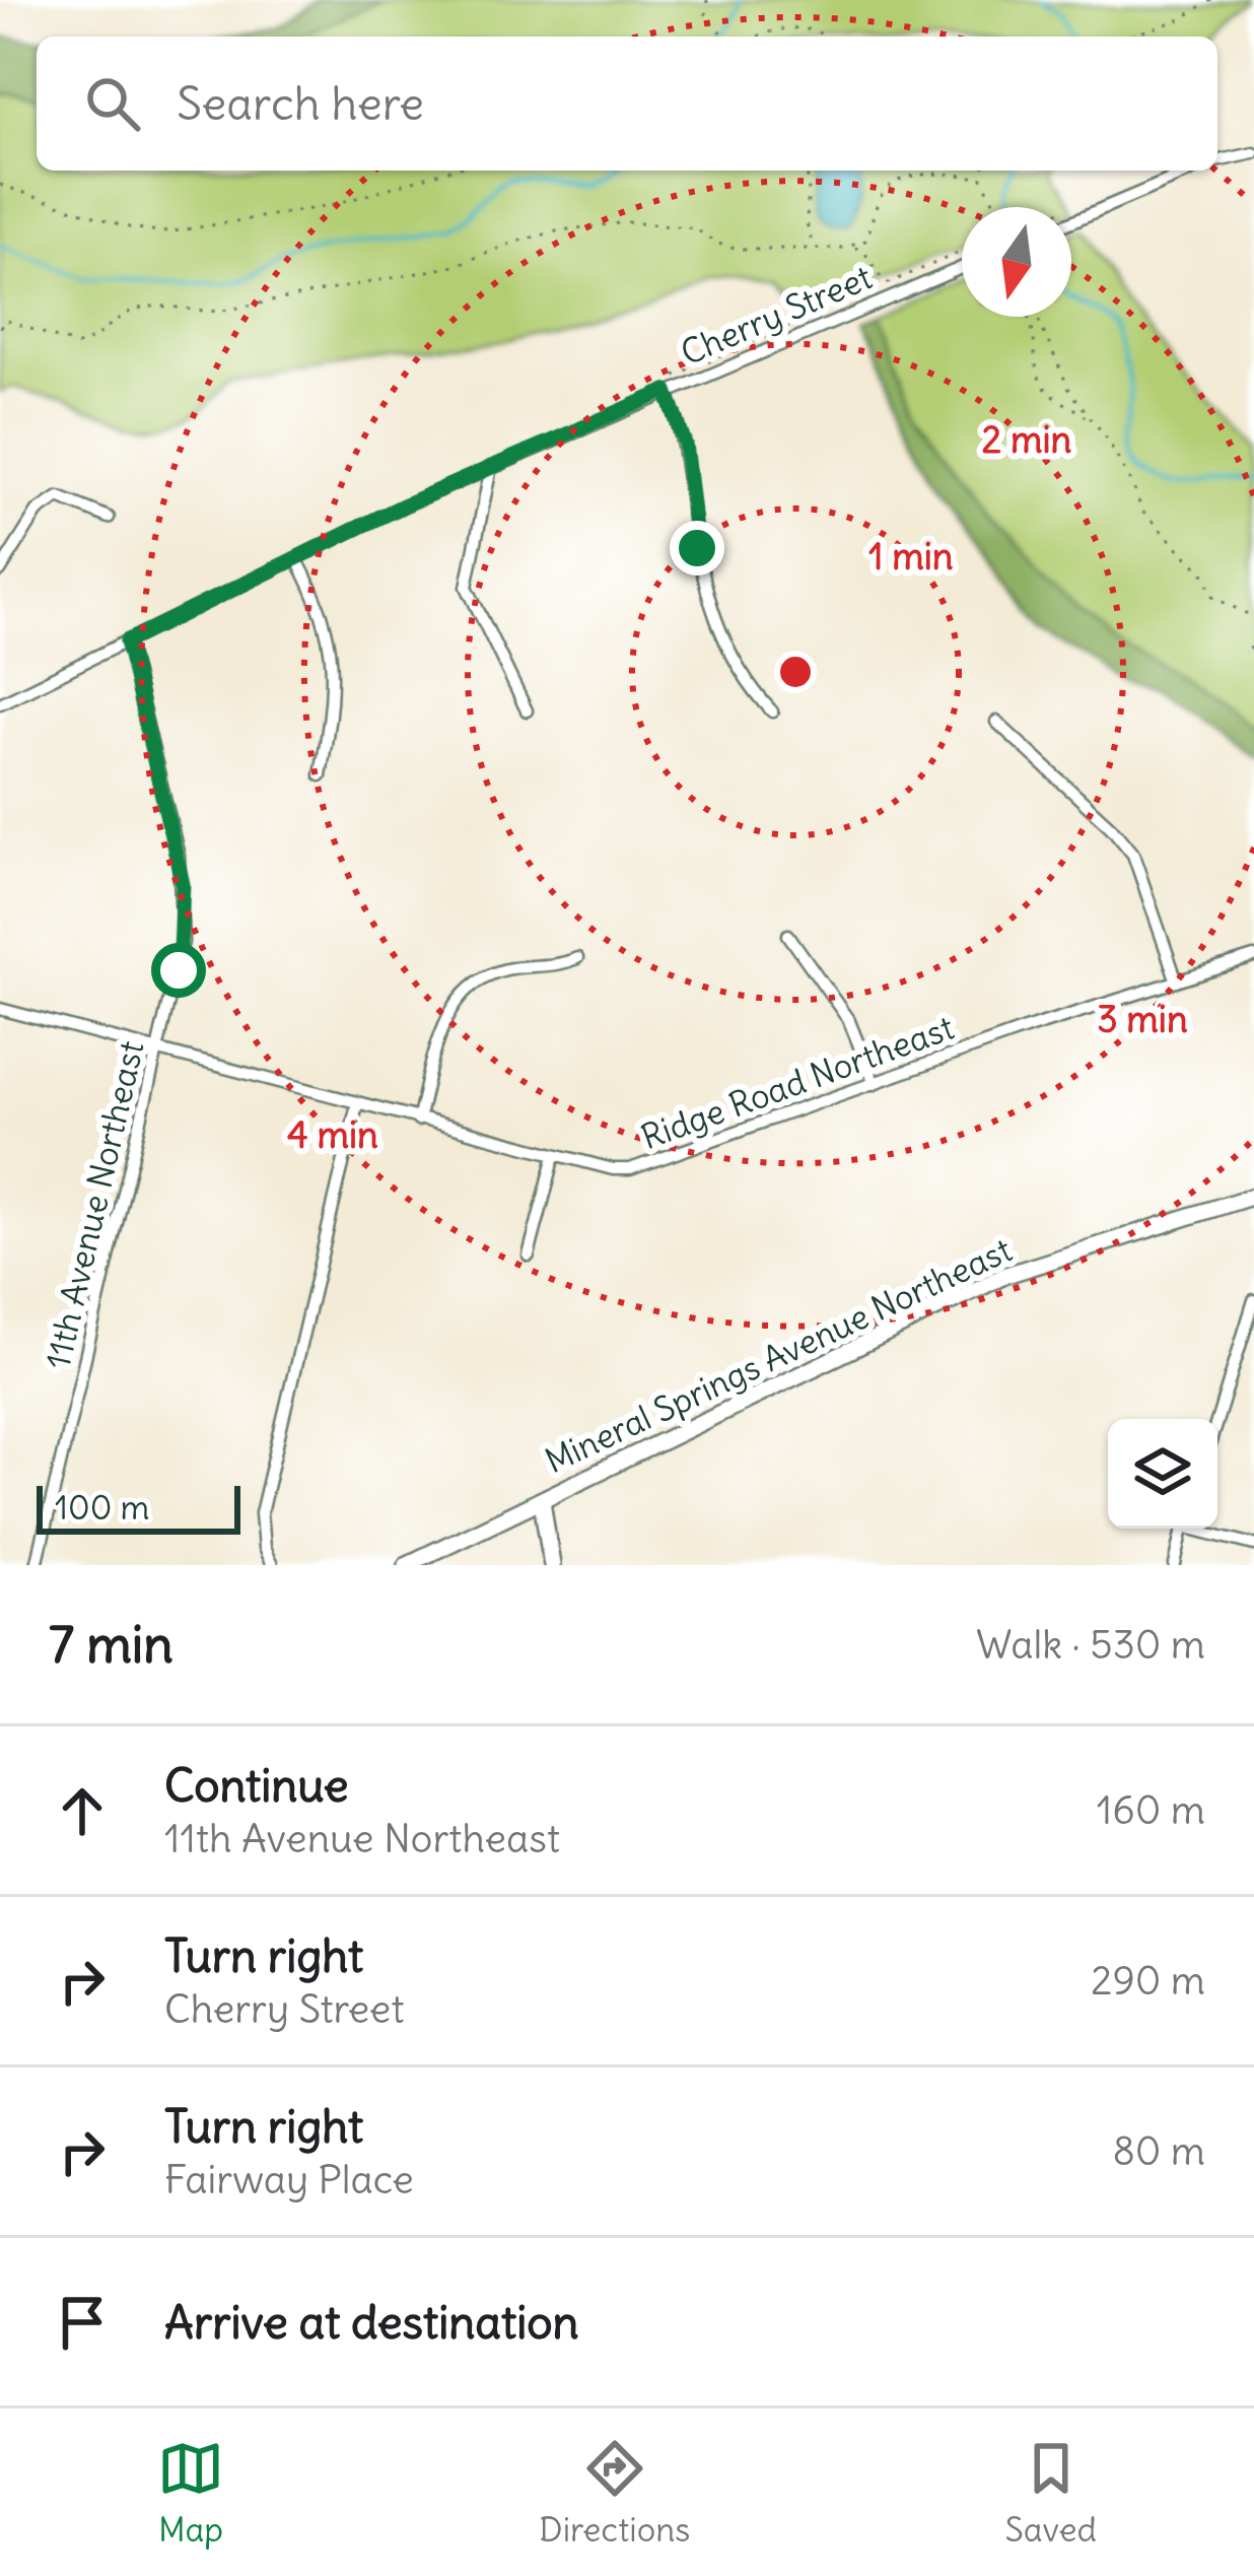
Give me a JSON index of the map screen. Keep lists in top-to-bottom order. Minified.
{"streets":{"main road":["Mineral Springs Avenue Northeast"],"street":["Cherry Street","Ridge Road Northeast","11th Avenue Northeast"]},"crossings":[["Cherry Street","11th Avenue Northeast"],["Ridge Road Northeast","11th Avenue Northeast"]],"scale_bar":"100 m","north":"bottom","page":{"search":"Search here","scale":"100 m","heading":["7 min","Walk · 530 m"],"list":[["Continue","11th Avenue Northeast","160 m"],["Turn right","Cherry Street","290 m"],["Turn right","Fairway Place","80 m"],"Arrive at destination"],"nav":["Map","Directions","Saved"]},"rings":["2 min","1 min","3 min","4 min"]}
